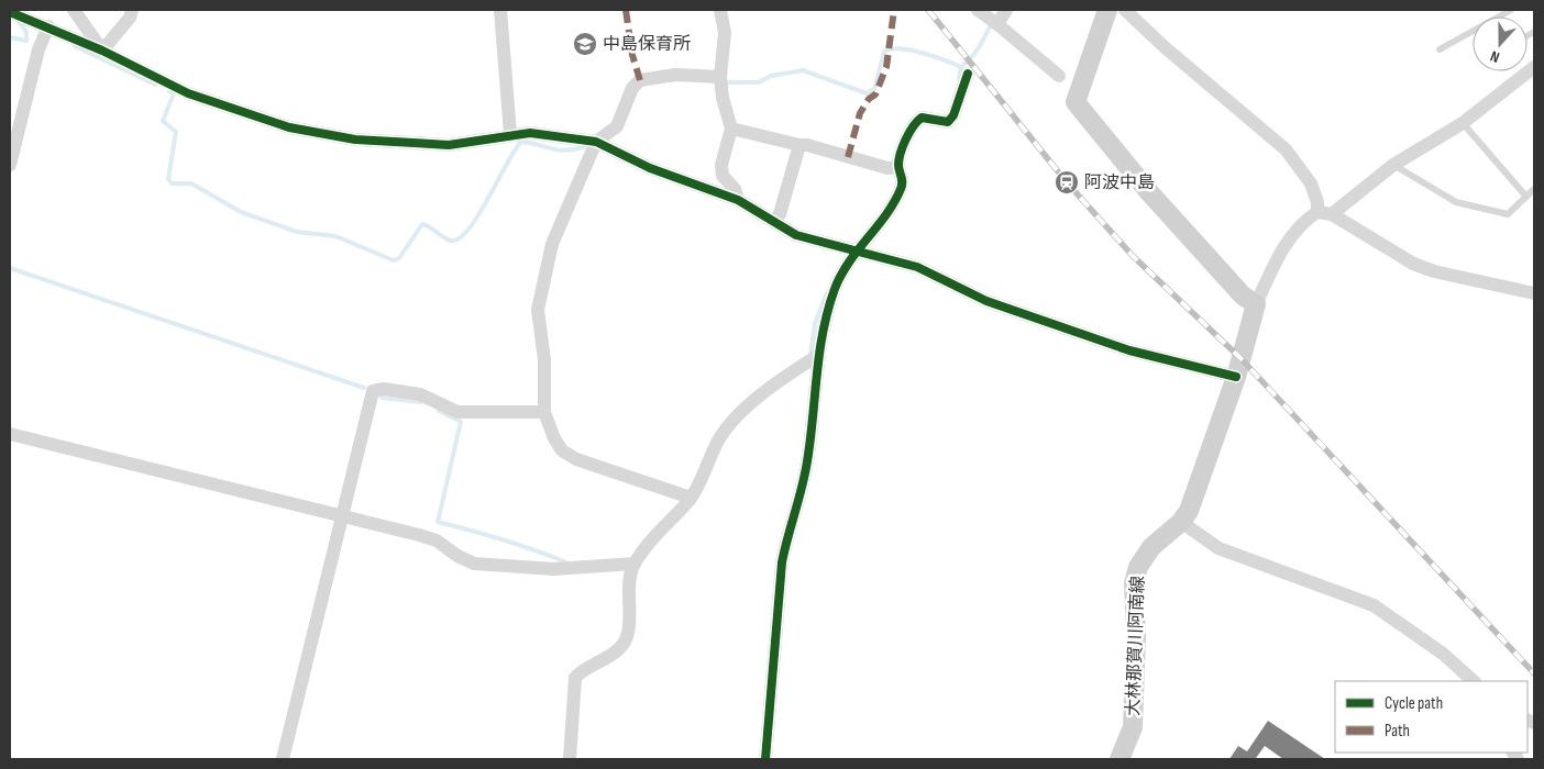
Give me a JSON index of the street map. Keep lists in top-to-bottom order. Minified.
{"streets":{"main road":["大林那賀川阿南線"]},"places":{"school or university":["中島保育所"],"station":["阿波中島"]},"legend":["Cycle path","Path"],"north":"bottom"}
